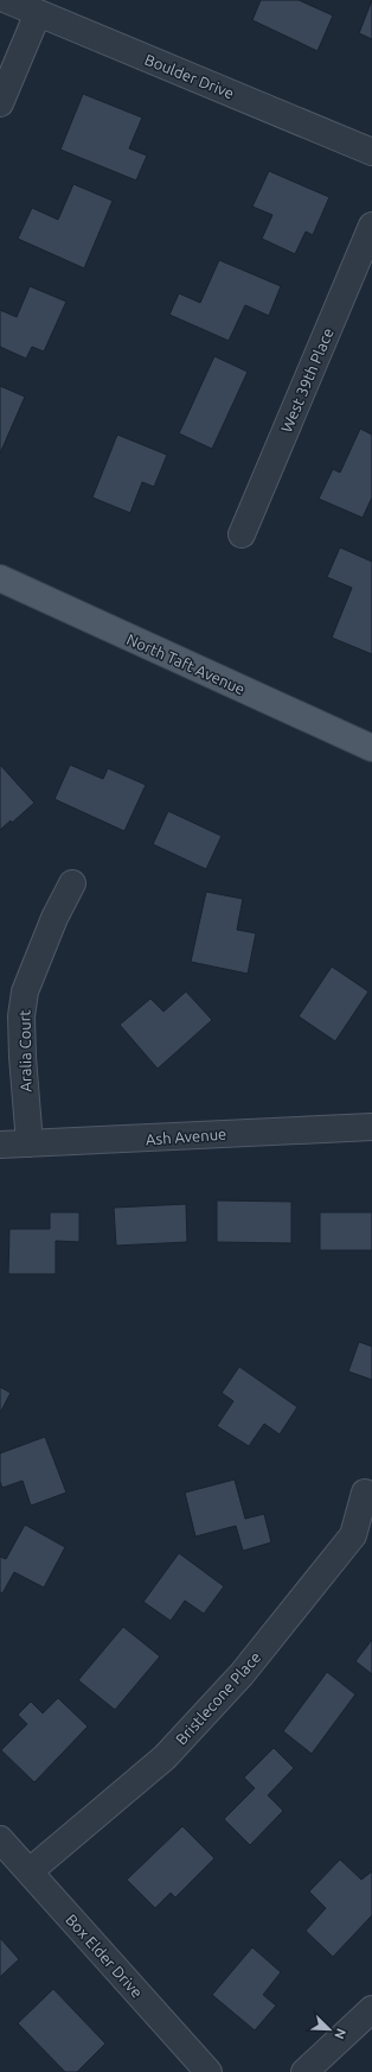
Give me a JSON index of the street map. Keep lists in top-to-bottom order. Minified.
{"streets":{"main road":["North Taft Avenue"],"street":["Boulder Drive","West 39th Place","Aralia Court","Ash Avenue","Bristlecone Place","Box Elder Drive"]},"crossings":[["Aralia Court","Ash Avenue"],["Bristlecone Place","Box Elder Drive"]],"north":"bottom right"}
